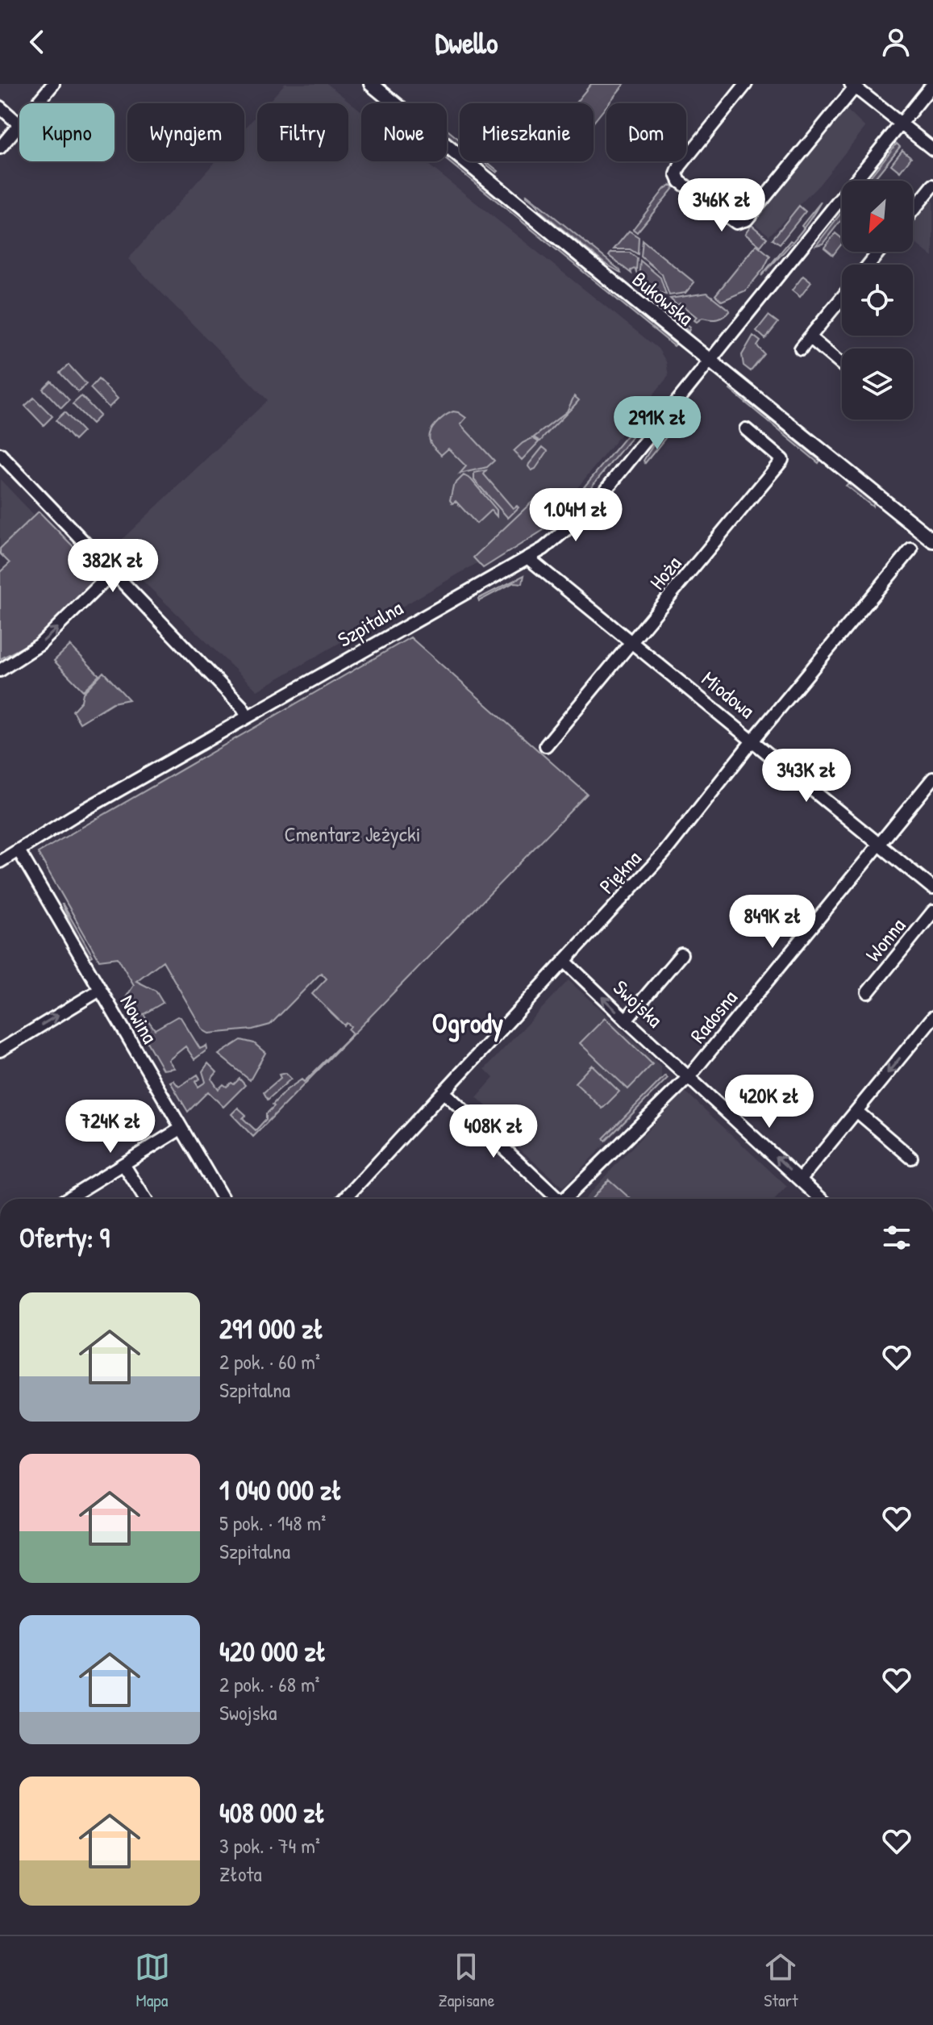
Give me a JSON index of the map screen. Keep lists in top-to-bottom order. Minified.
{"streets":{"main road":["Bukowska"],"street":["Hoża","Szpitalna","Miodowa","Piękna","Wonna","Swojska","Radosna","Nowina"]},"crossings":[["Bukowska","Szpitalna"],["Hoża","Miodowa"],["Szpitalna","Miodowa"],["Szpitalna","Nowina"],["Miodowa","Piękna"],["Miodowa","Radosna"],["Piękna","Swojska"],["Swojska","Radosna"]],"one_way":["Swojska"],"districts":["Ogrody"],"parks":["Cmentarz Jeżycki"],"north":"bottom left","page":{"header":"Dwello","chip":["Kupno","Wynajem","Filtry","Nowe","Mieszkanie","Dom"],"price":["346K zł","291K zł","1.04M zł","382K zł","343K zł","849K zł","420K zł","724K zł","408K zł"],"heading":"Oferty: 9","list":[{"name":"291 000 zł","note":"2 pok. · 60 m² · Szpitalna"},{"name":"1 040 000 zł","note":"5 pok. · 148 m² · Szpitalna"},{"name":"420 000 zł","note":"2 pok. · 68 m² · Swojska"},{"name":"408 000 zł","note":"3 pok. · 74 m² · Złota"}],"tabs":["Mapa","Zapisane","Start"]}}
